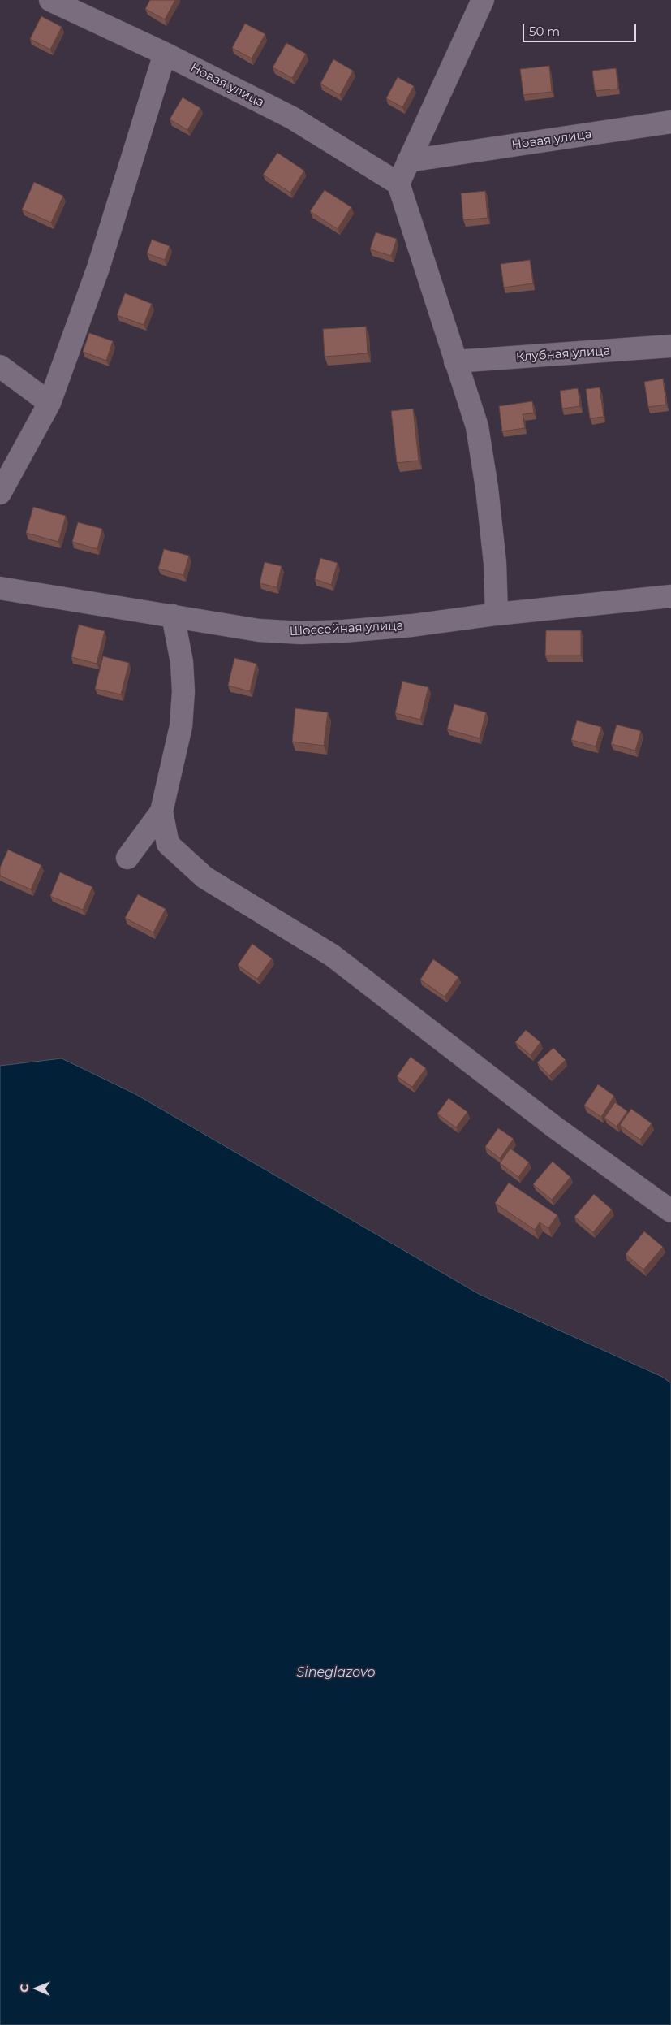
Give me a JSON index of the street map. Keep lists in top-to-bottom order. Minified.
{"streets":{"street":["Новая улица","Клубная улица","Шоссейная улица"]},"water":["Sineglazovo"],"scale_bar":"50 m","north":"left"}
